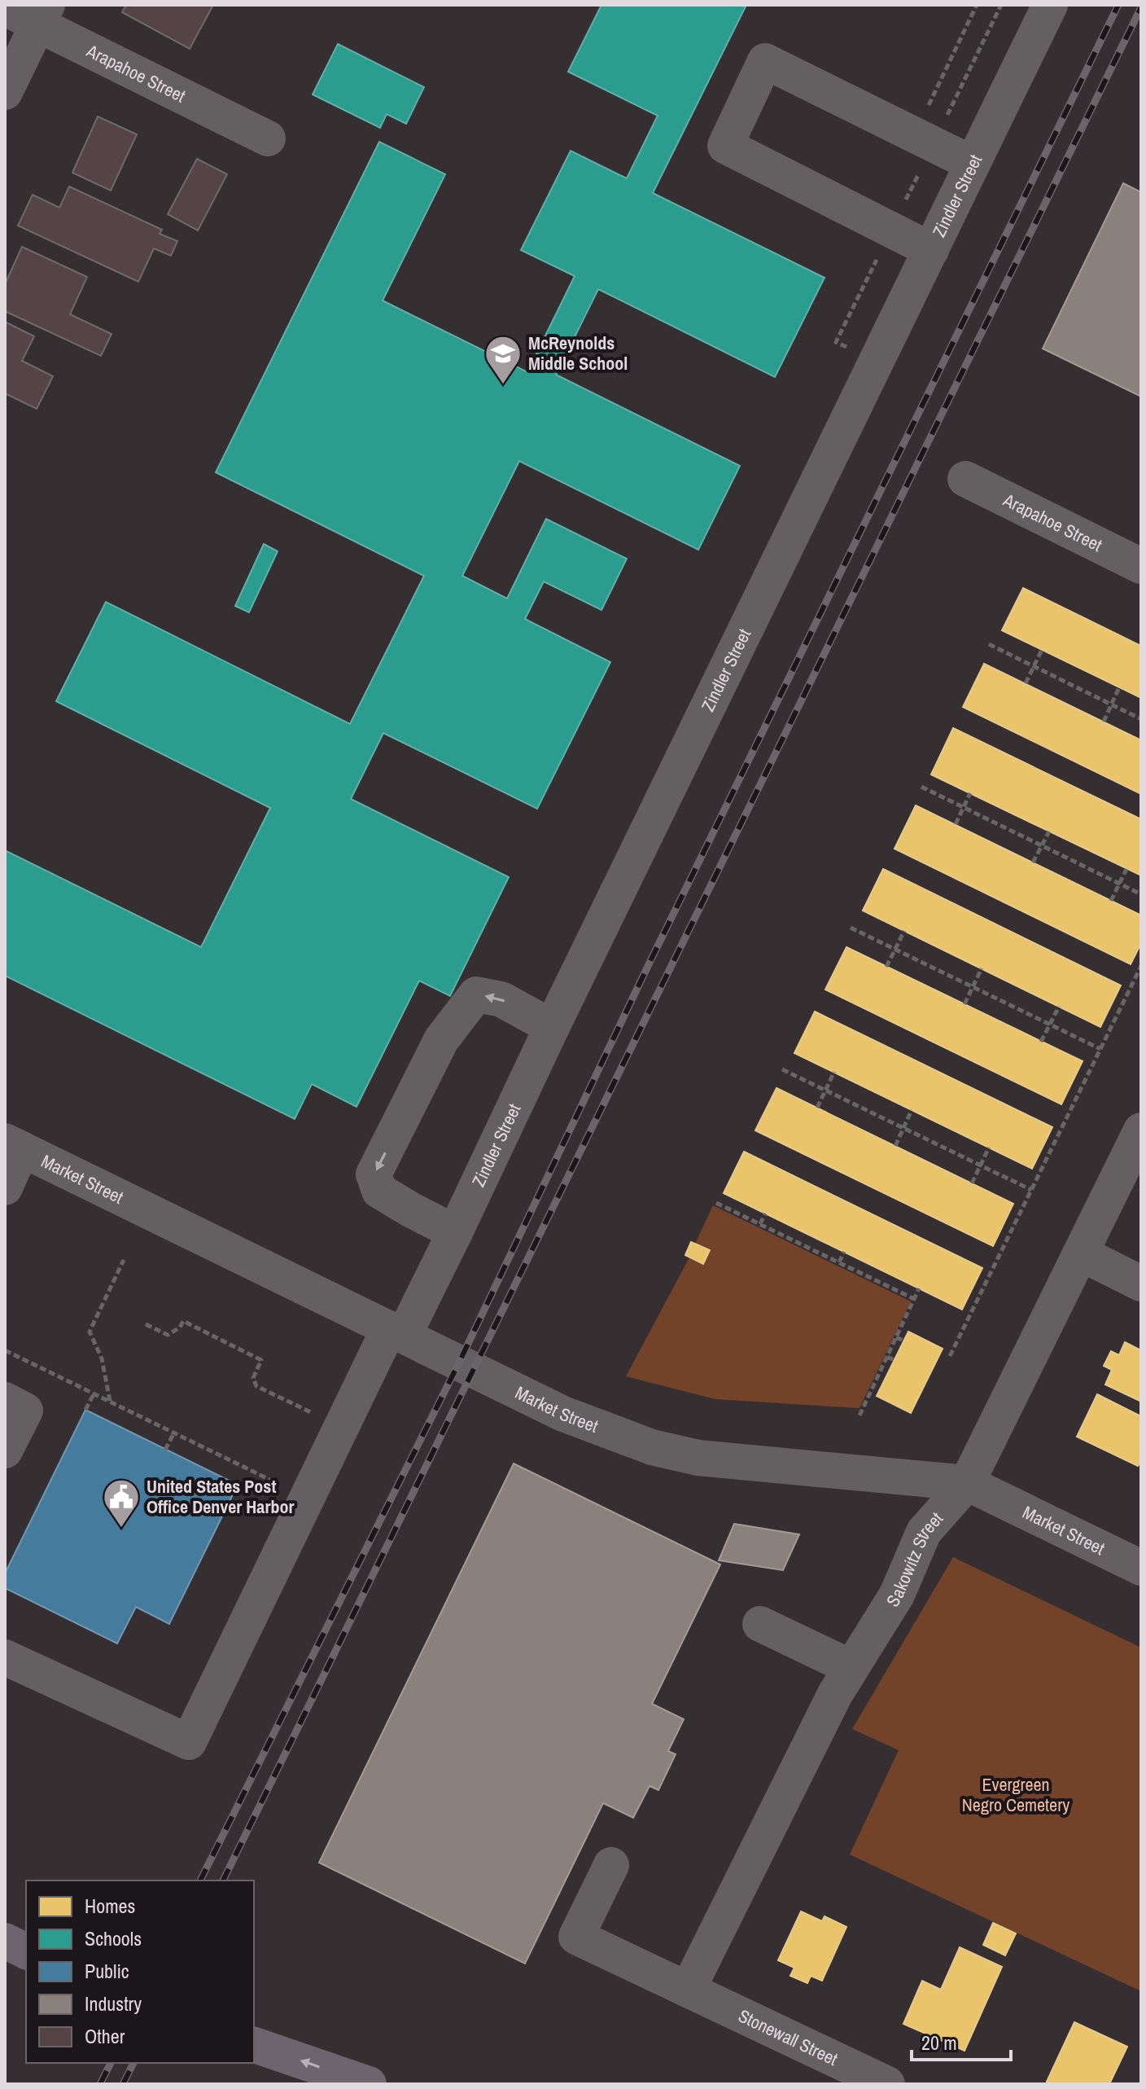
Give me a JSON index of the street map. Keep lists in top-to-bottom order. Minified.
{"streets":{"street":["Arapahoe Street","Zindler Street","Market Street","Sakowitz Street","Stonewall Street"]},"crossings":[["Zindler Street","Market Street"],["Market Street","Sakowitz Street"],["Sakowitz Street","Stonewall Street"]],"parks":["Evergreen Negro Cemetery"],"places":{"school or university":["McReynolds Middle School"],"public building":["United States Post Office Denver Harbor"]},"legend":["Homes","Schools","Public","Industry","Other"],"scale_bar":"20 m"}
